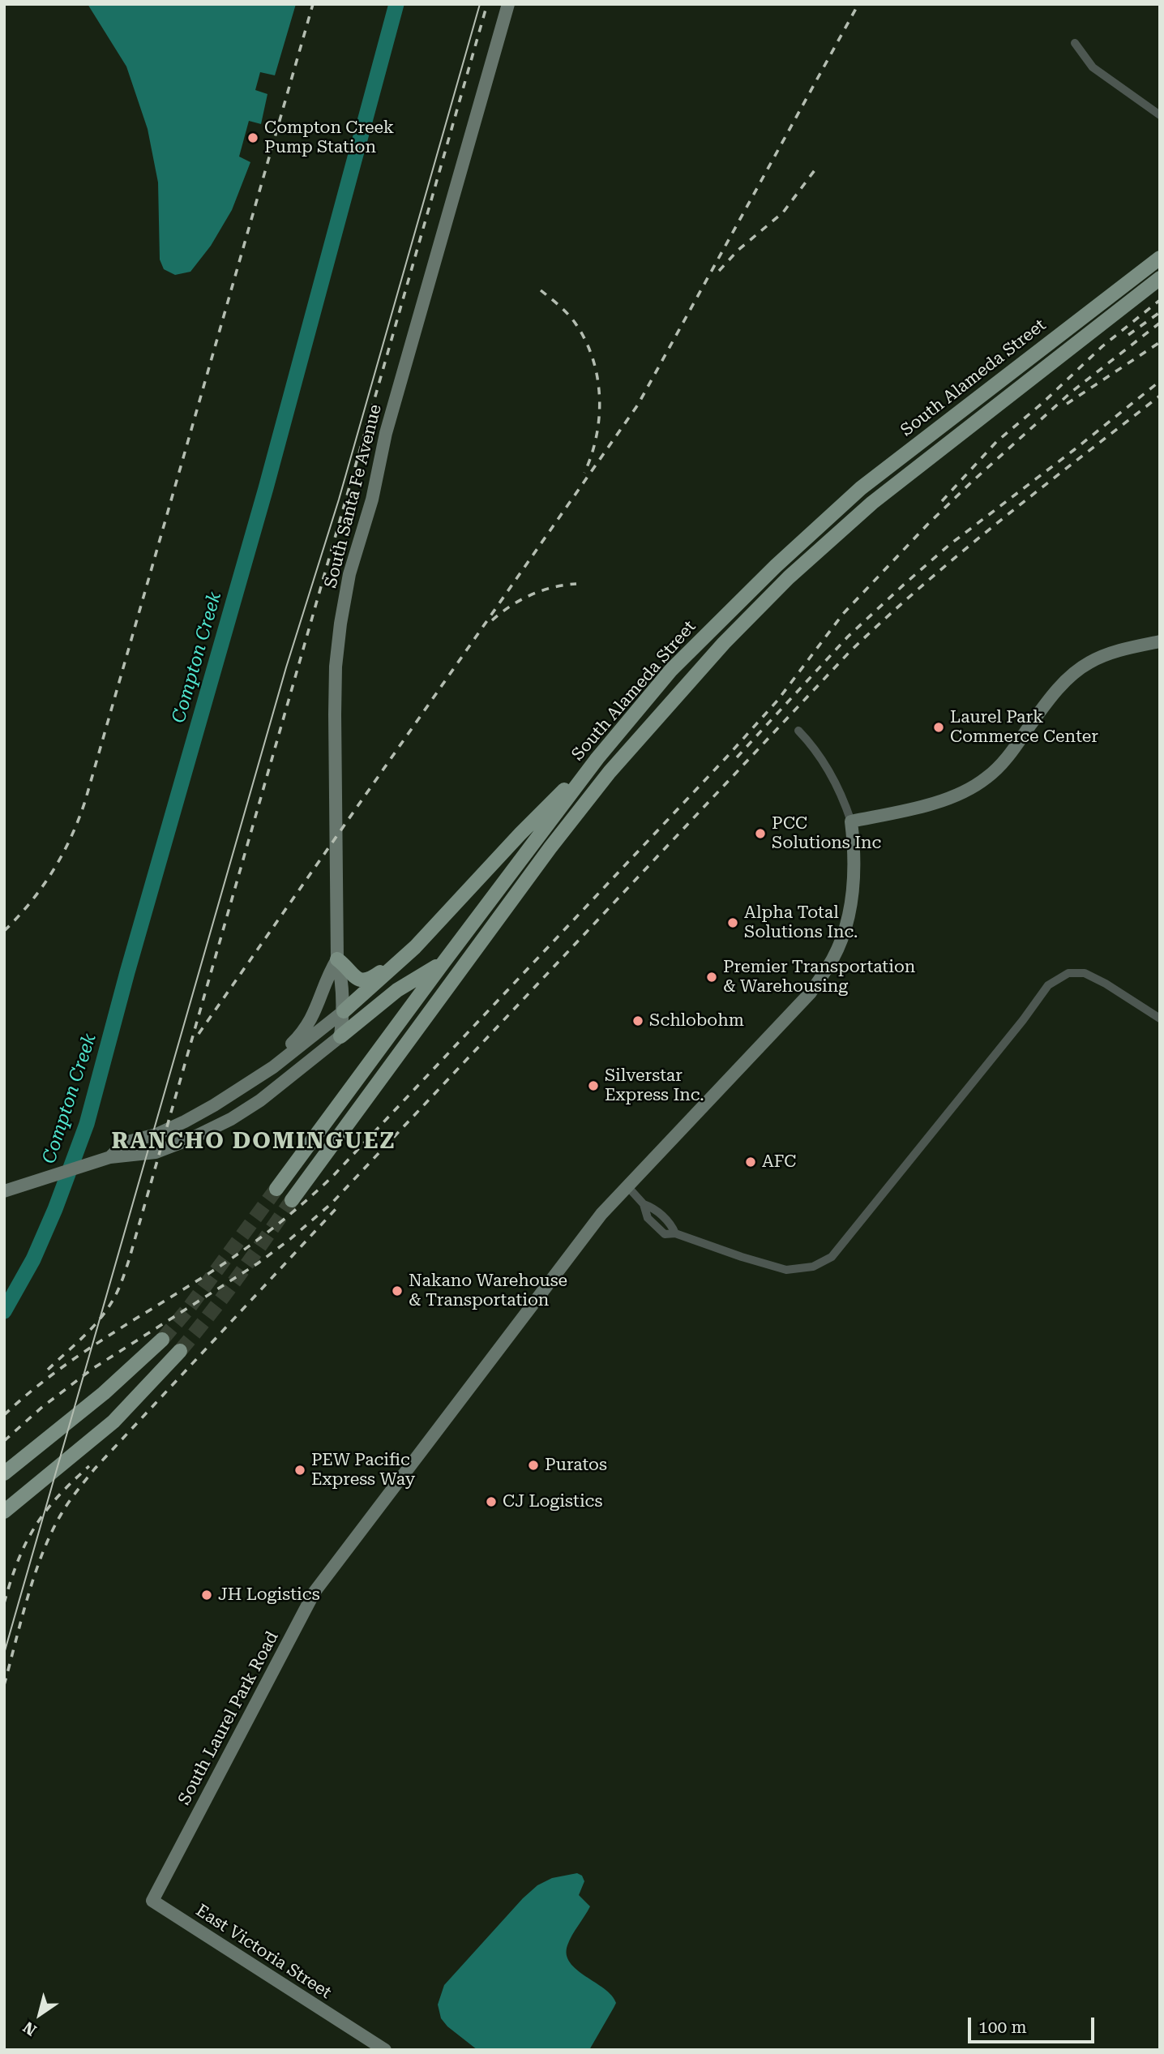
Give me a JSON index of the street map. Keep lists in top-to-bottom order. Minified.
{"streets":{"main road":["South Alameda Street"],"street":["South Santa Fe Avenue","South Laurel Park Road","East Victoria Street"]},"crossings":[["South Laurel Park Road","East Victoria Street"]],"districts":["RANCHO DOMINGUEZ"],"water":["Compton Creek"],"places":["Compton Creek Pump Station","Laurel Park Commerce Center","PCC Solutions Inc","Alpha Total Solutions Inc.","Premier Transportation & Warehousing","Schlobohm","Silverstar Express Inc.","AFC","Nakano Warehouse & Transportation","Puratos","PEW Pacific Express Way","CJ Logistics","JH Logistics"],"scale_bar":"100 m","north":"bottom left"}
